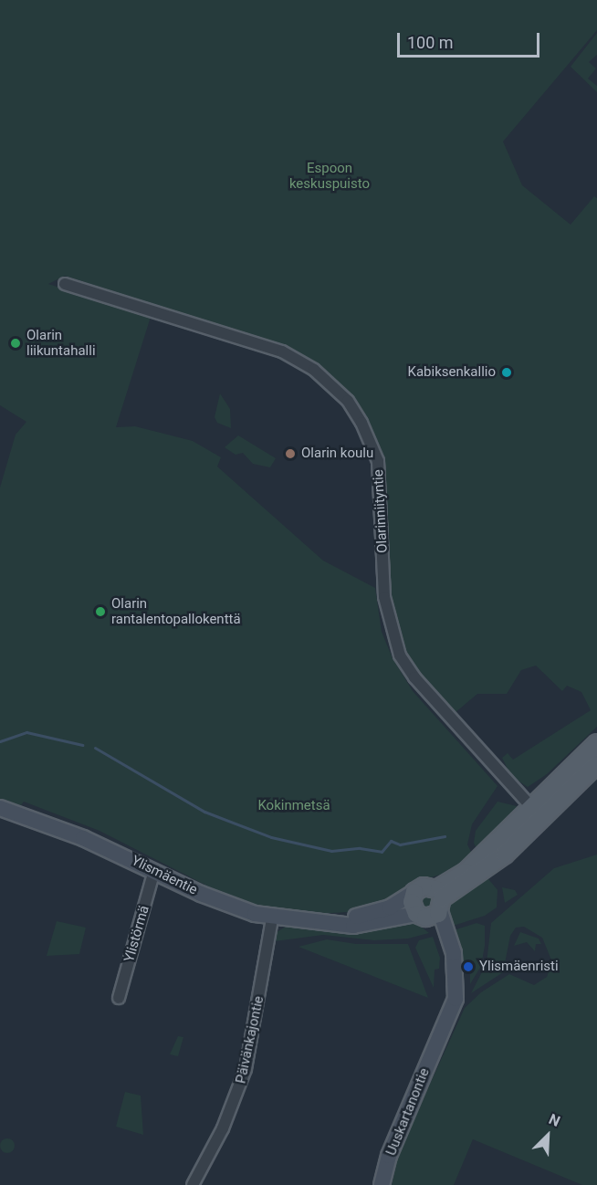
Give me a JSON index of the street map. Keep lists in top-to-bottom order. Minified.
{"streets":{"main road":["Ylismäentie","Uuskartanontie"],"street":["Olarinniityntie","Ylistörmä","Päivänkajontie"]},"crossings":[["Olarinniityntie","Ylismäentie"],["Ylismäentie","Ylistörmä"],["Ylismäentie","Päivänkajontie"],["Ylismäentie","Uuskartanontie"]],"parks":["Espoon keskuspuisto","Kokinmetsä"],"places":["Olarin liikuntahalli","Kabiksenkallio","Olarin koulu","Olarin rantalentopallokenttä","Ylismäenristi"],"scale_bar":"100 m","north":"top right"}
